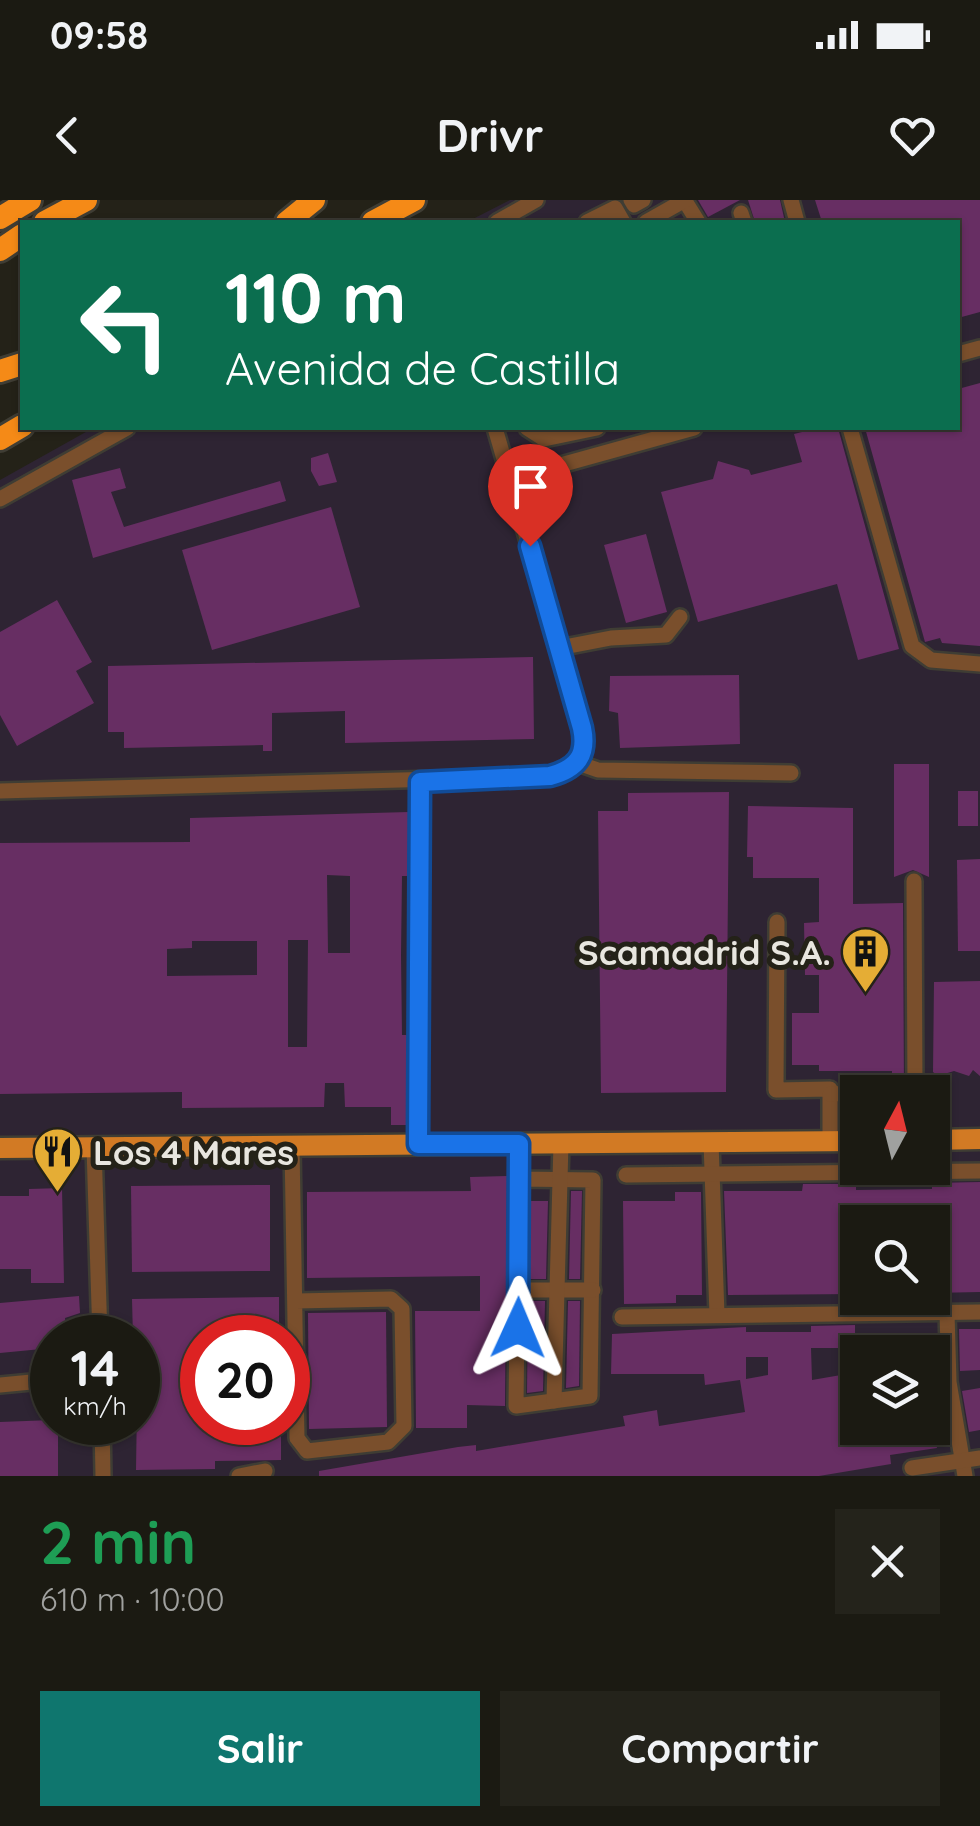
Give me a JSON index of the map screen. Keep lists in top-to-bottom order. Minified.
{"places":{"building":["Scamadrid S.A."],"restaurant":["Los 4 Mares"]},"north":"top","page":{"status":"09:58","header":"Drivr","turn":["110 m","Avenida de Castilla"],"speed":"14 km/h","limit":"20","heading":["2 min","610 m · 10:00"],"buttons":["Salir","Compartir"]}}
